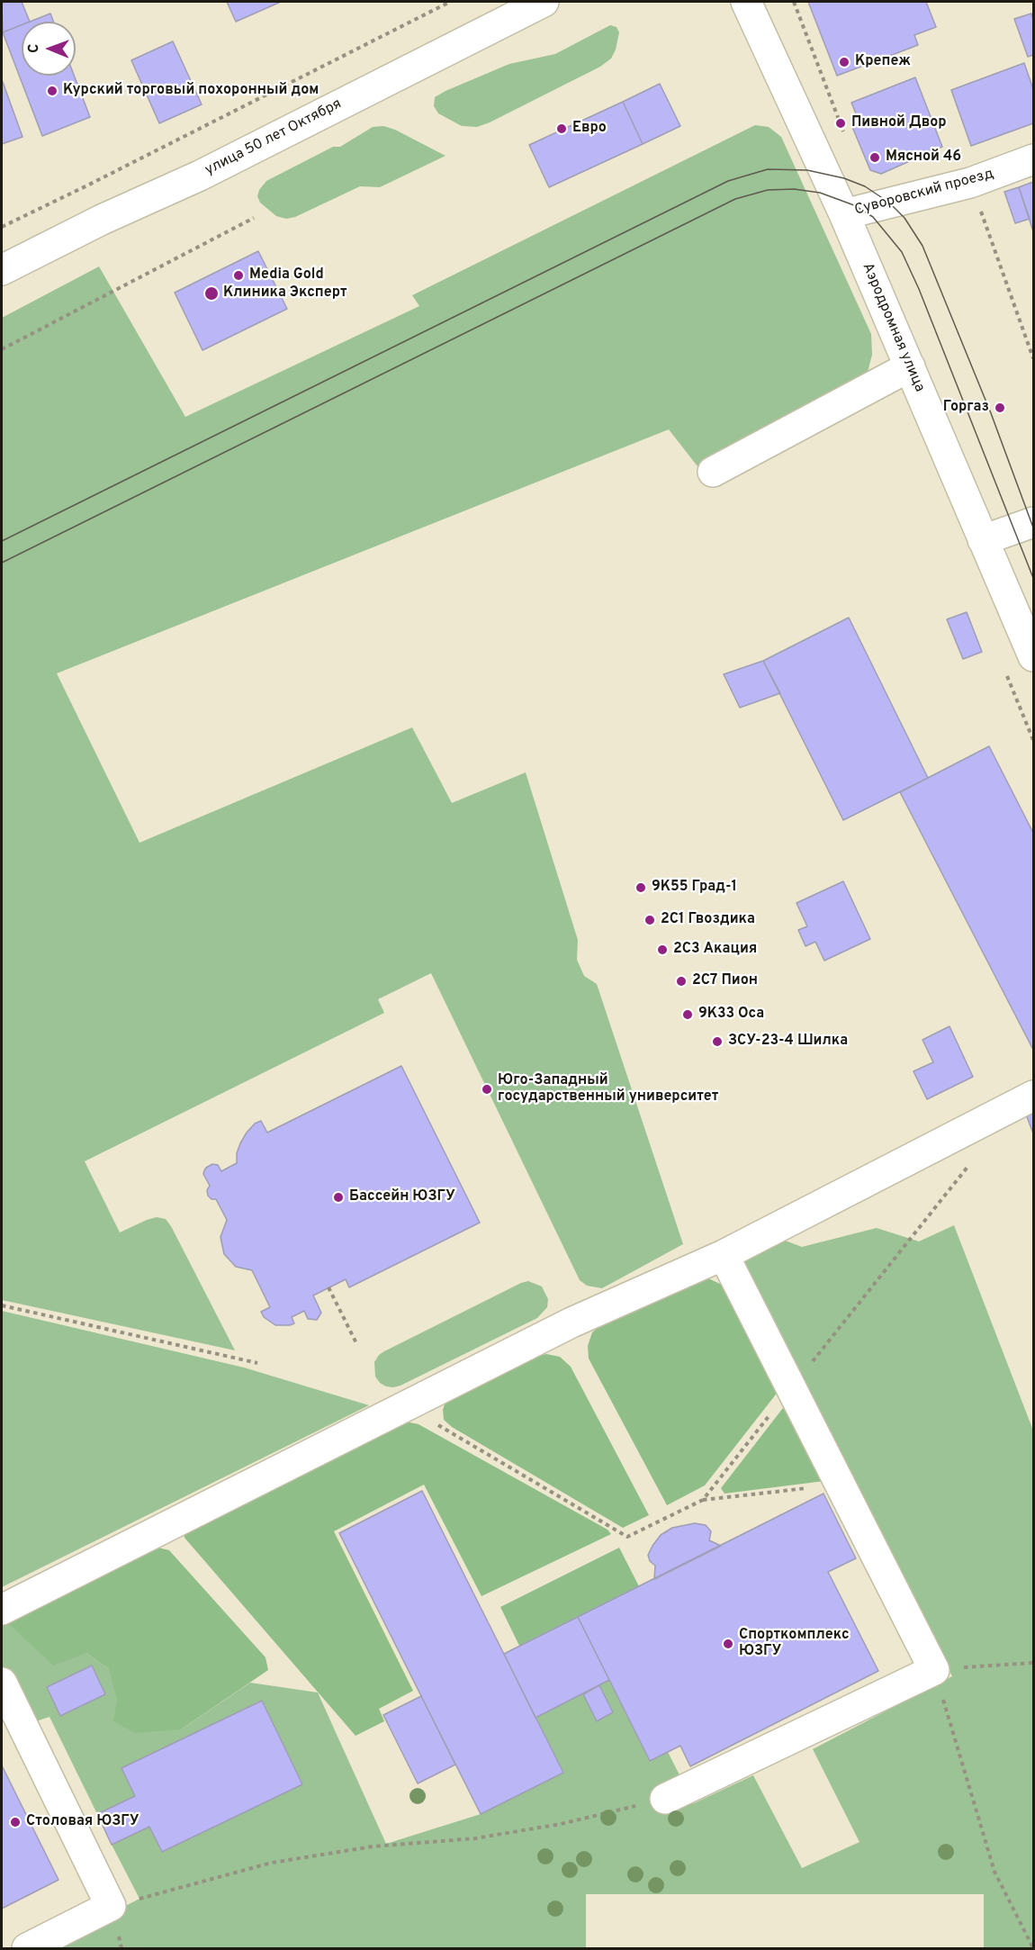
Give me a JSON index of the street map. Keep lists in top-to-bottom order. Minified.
{"streets":{"street":["улица 50 лет Октября","Суворовский проезд","Аэродромная улица"]},"crossings":[["Суворовский проезд","Аэродромная улица"]],"places":["Крепеж","Курский торговый похоронный дом","Пивной Двор","Евро","Мясной 46","Media Gold","Клиника Эксперт","Горгаз","9К55 Град-1","2С1 Гвоздика","2С3 Акация","2С7 Пион","9К33 Оса","ЗСУ-23-4 Шилка","Юго-Западный государственный университет","Бассейн ЮЗГУ","Спорткомплекс ЮЗГУ","Столовая ЮЗГУ"],"north":"left"}
